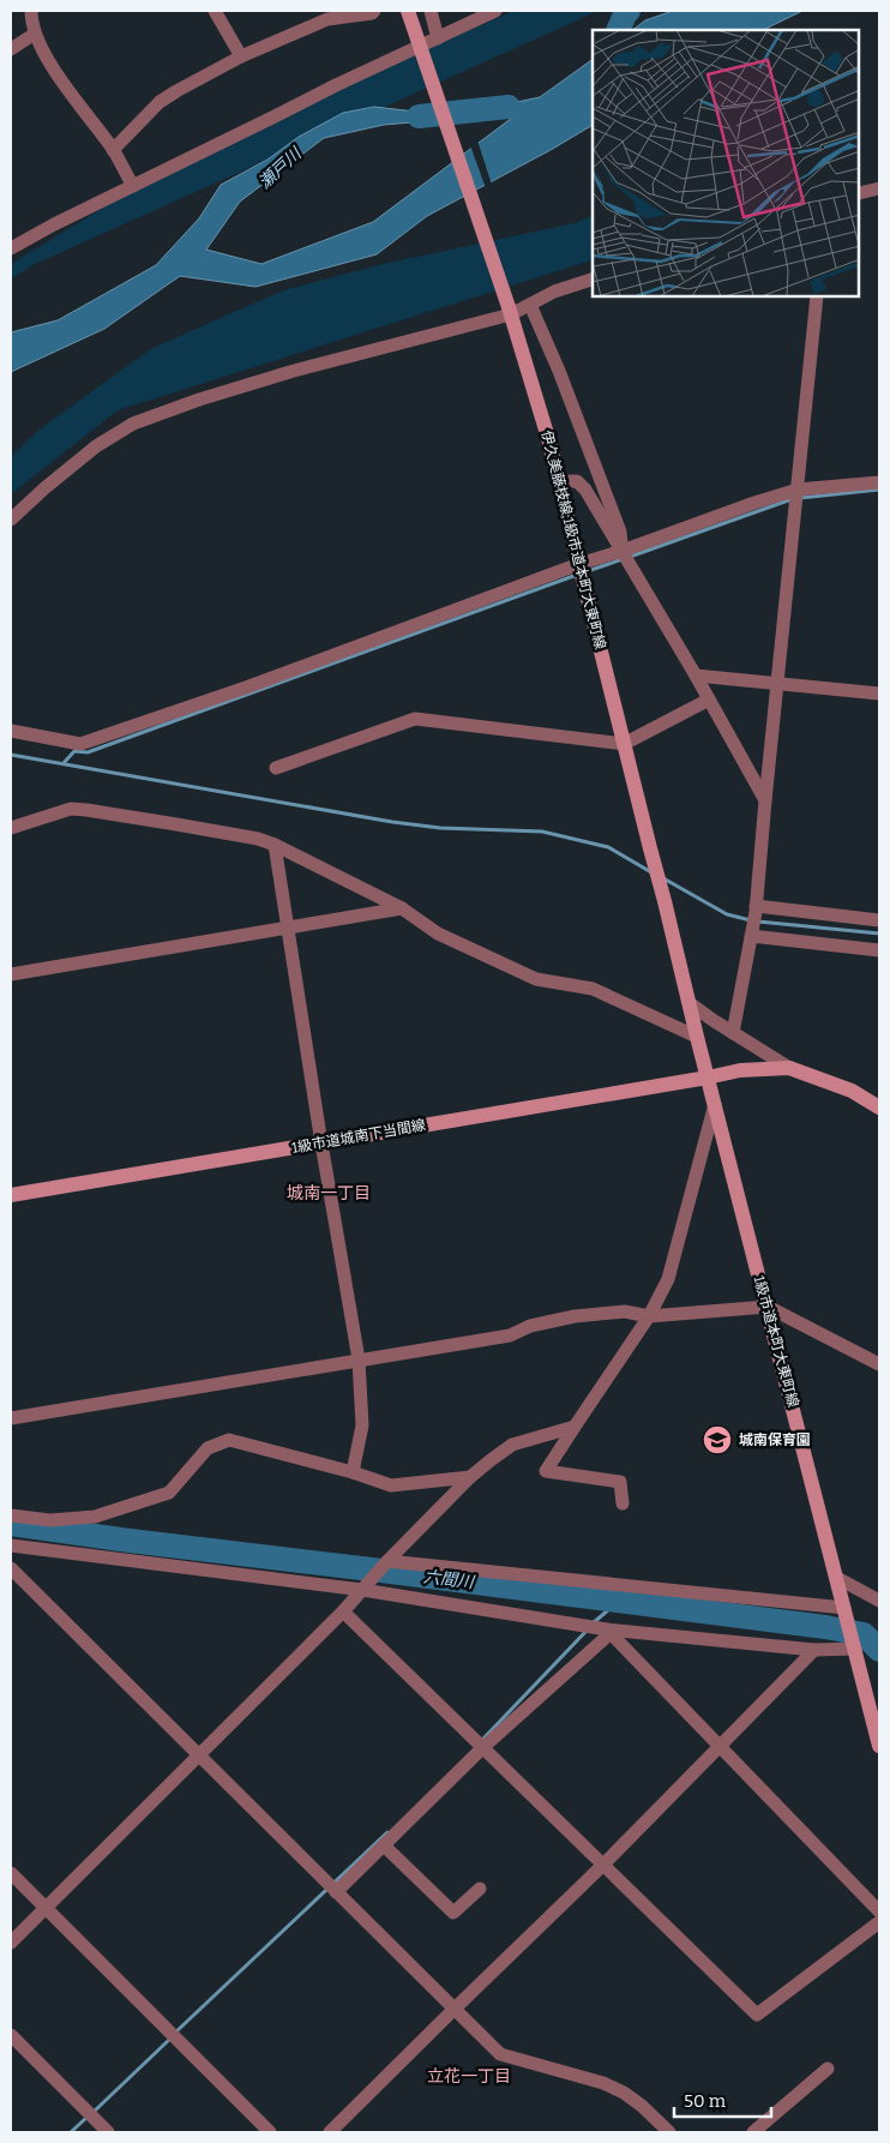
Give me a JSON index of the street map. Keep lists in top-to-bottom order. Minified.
{"streets":{"street":["伊久美藤枝線;1級市道本町大東町線","1級市道城南下当間線","1級市道本町大東町線"]},"crossings":[["伊久美藤枝線;1級市道本町大東町線","1級市道城南下当間線"],["伊久美藤枝線;1級市道本町大東町線","1級市道本町大東町線"],["1級市道城南下当間線","1級市道本町大東町線"]],"districts":["城南一丁目","立花一丁目"],"water":["瀬戸川","六間川"],"places":{"school or university":["城南保育園"]},"scale_bar":"50 m"}
